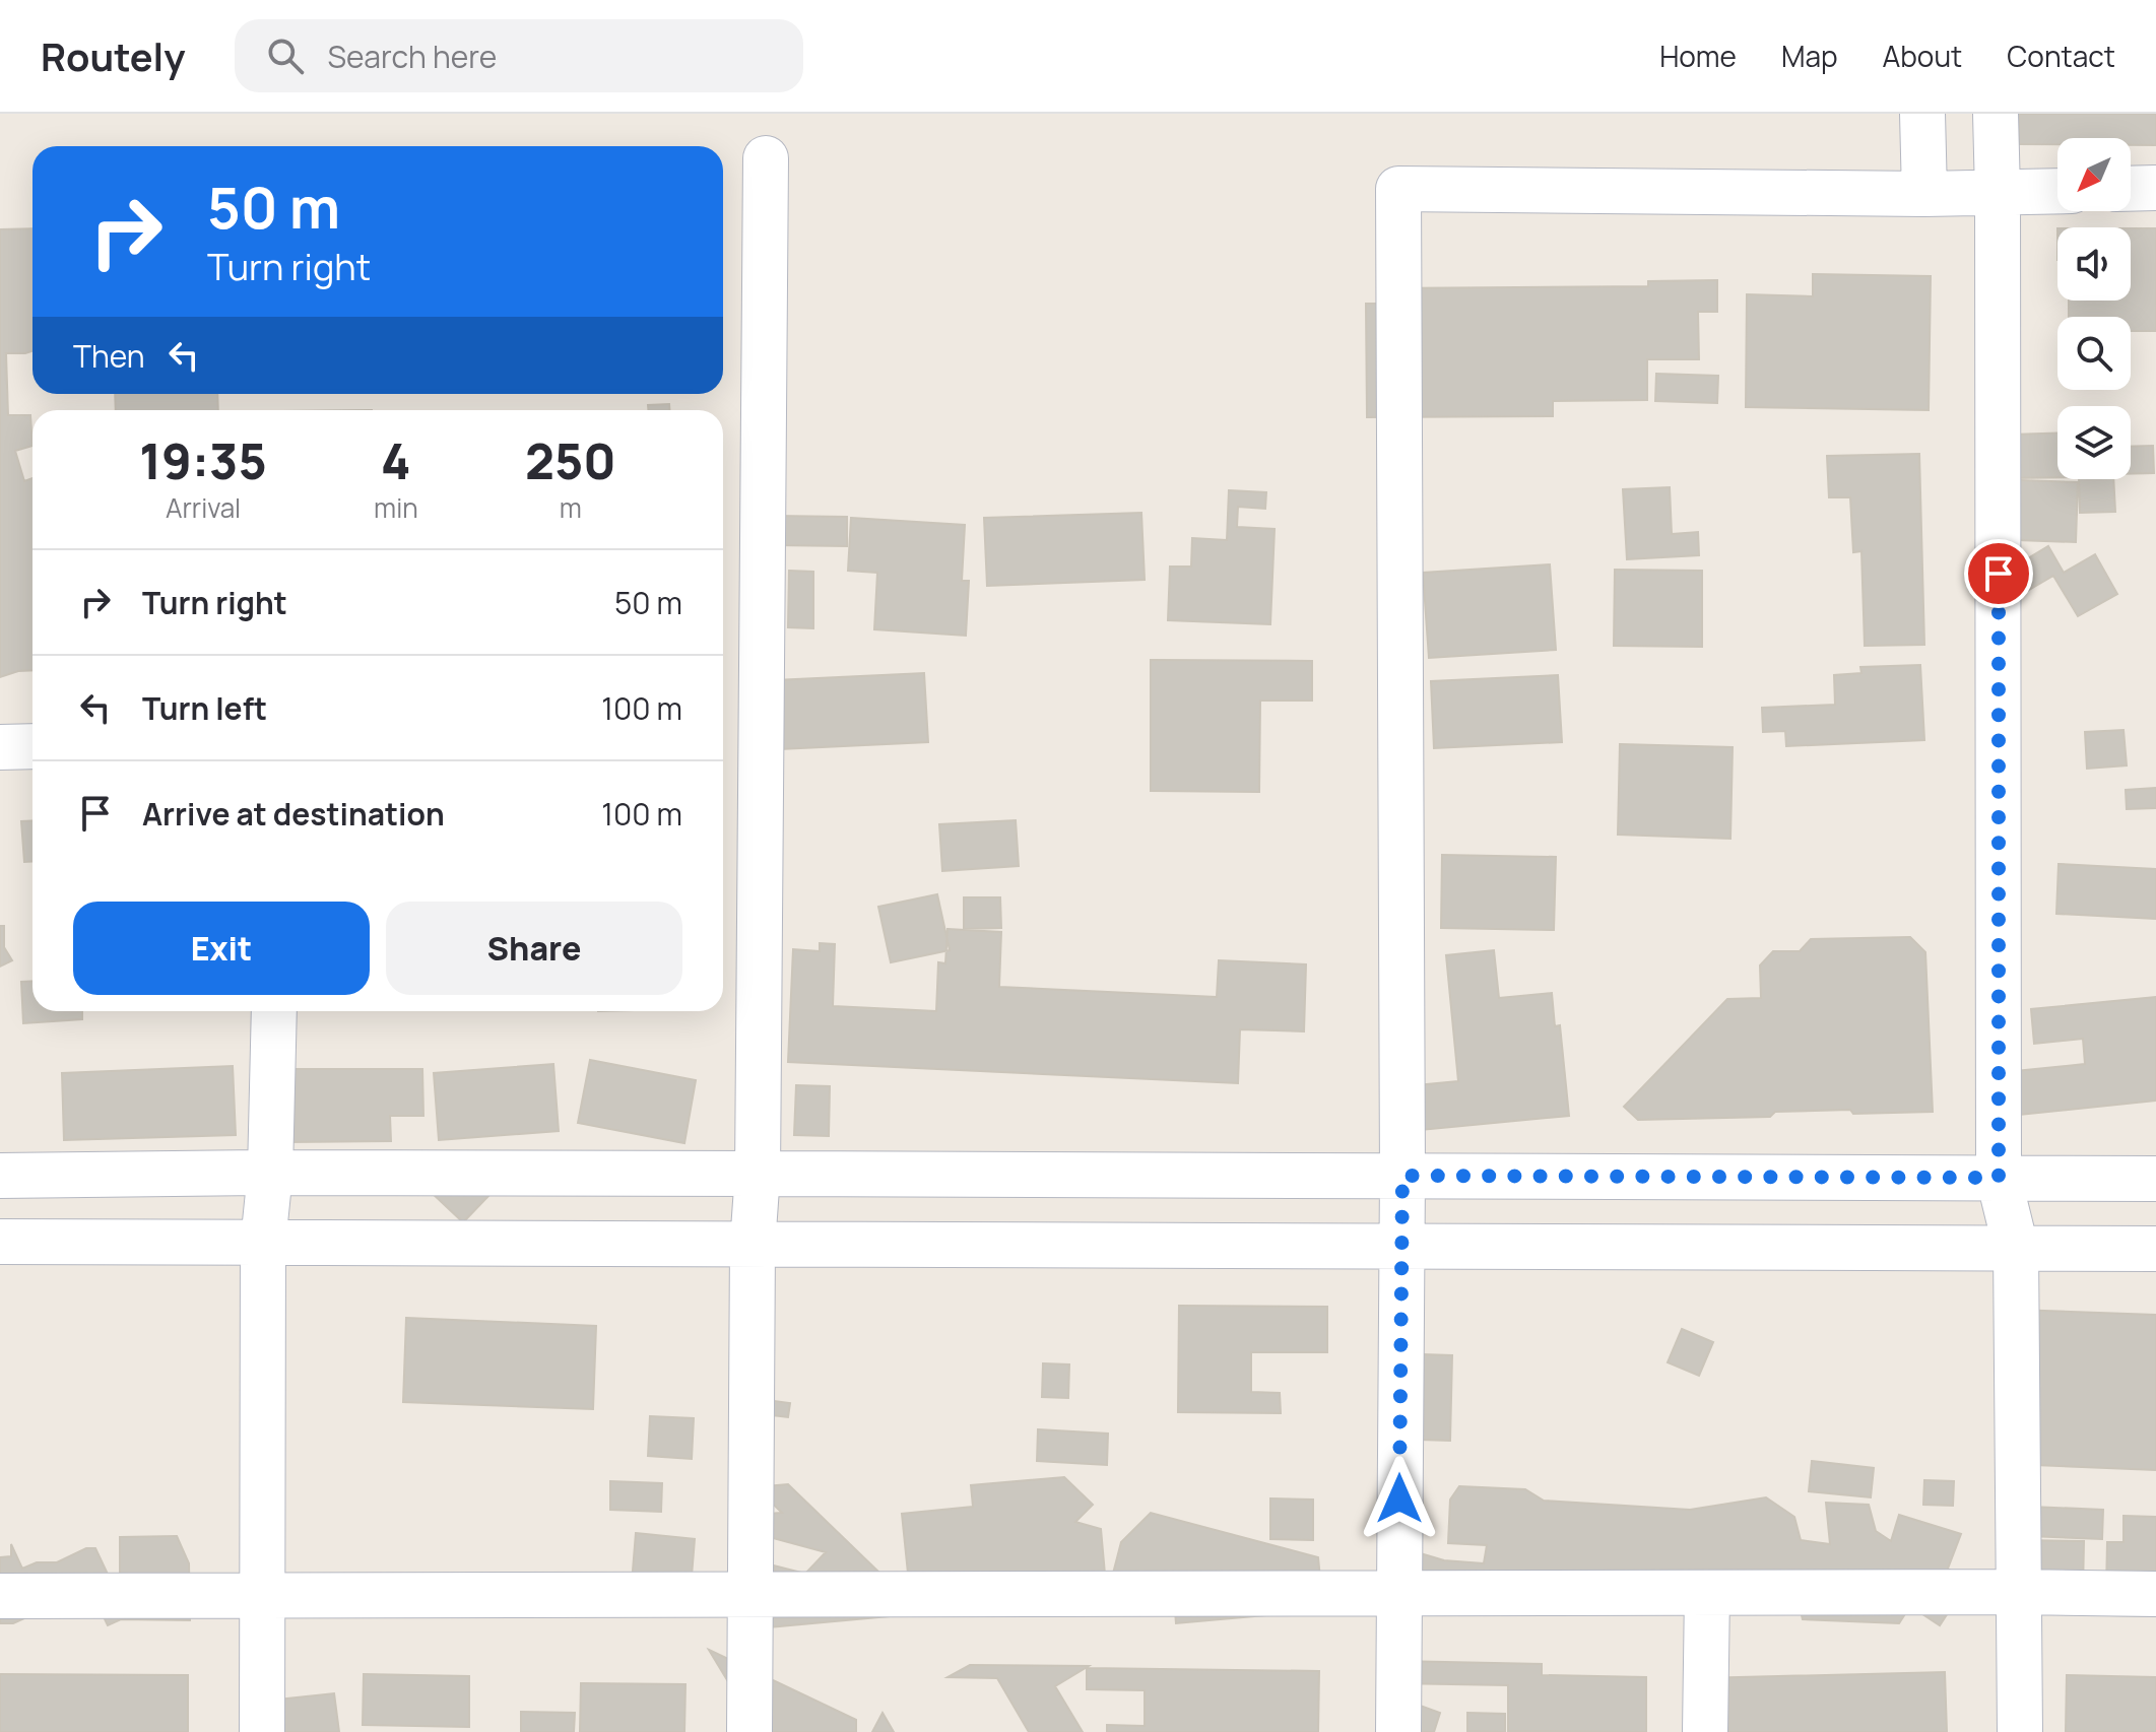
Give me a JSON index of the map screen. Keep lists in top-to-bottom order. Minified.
{"north":"bottom left","page":{"header":"Routely","search":"Search here","nav":["Home","Map","About","Contact"],"turn":["50 m","Turn right"],"then":"Then","eta":["19:35","Arrival","4","min","250","m"],"list":[{"name":"Turn right","value":"50 m"},{"name":"Turn left","value":"100 m"},{"name":"Arrive at destination","value":"100 m"}],"buttons":["Exit","Share"]}}
